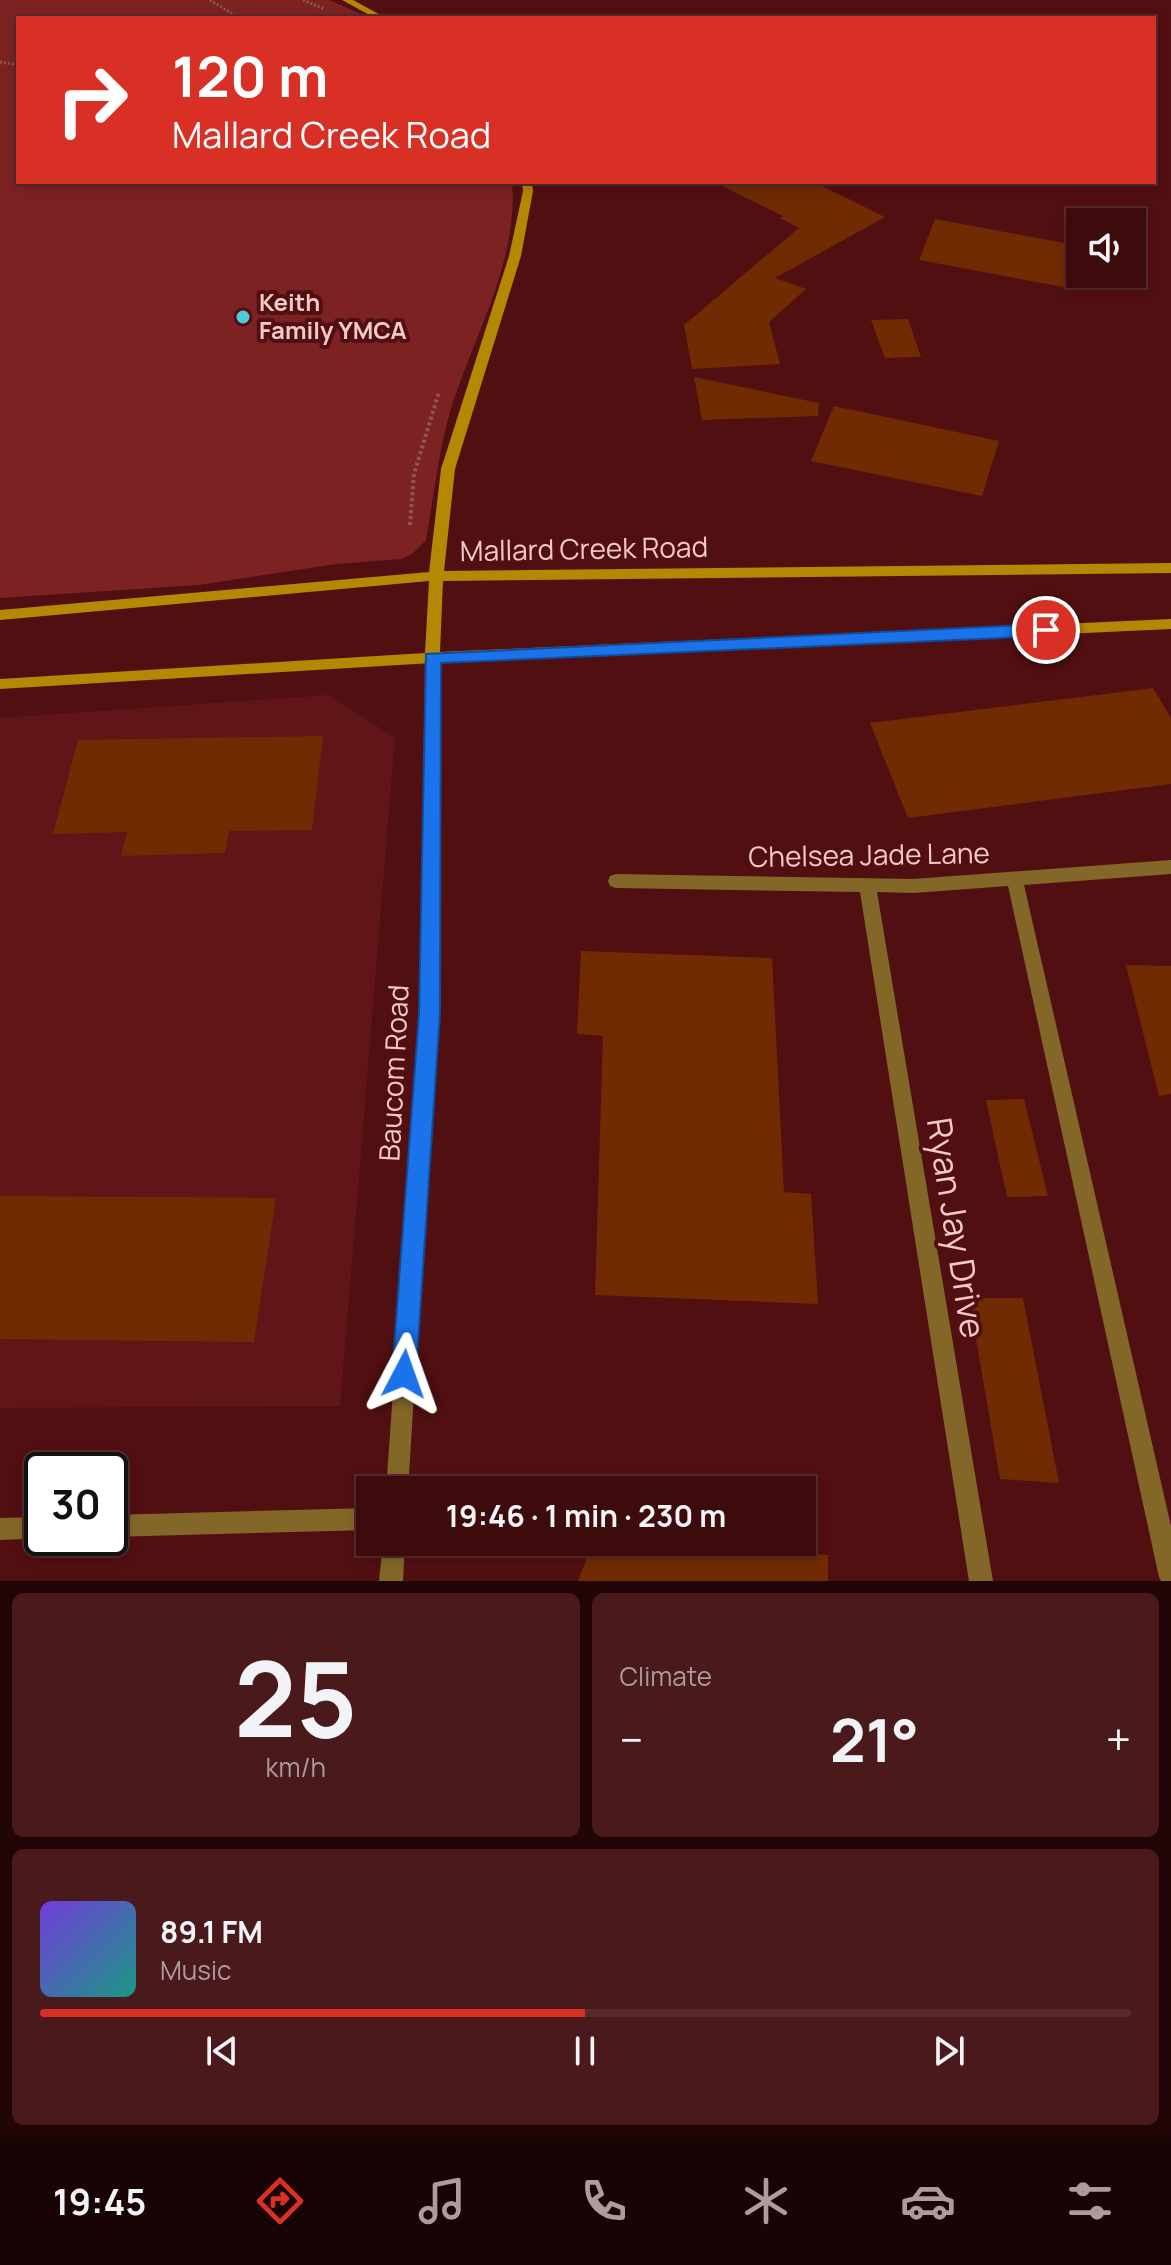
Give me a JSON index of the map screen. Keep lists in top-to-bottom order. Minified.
{"streets":{"main road":["Mallard Creek Road"],"street":["Chelsea Jade Lane","Baucom Road","Ryan Jay Drive"]},"crossings":[["Chelsea Jade Lane","Ryan Jay Drive"]],"places":["Keith Family YMCA"],"page":{"turn":["120 m","Mallard Creek Road"],"limit":"30","trip":"19:46 · 1 min · 230 m","tile":[["25","km/h"],"Climate"],"heat":["−","21°","+"],"song":["89.1 FM","Music"],"tabs":"19:45"}}
